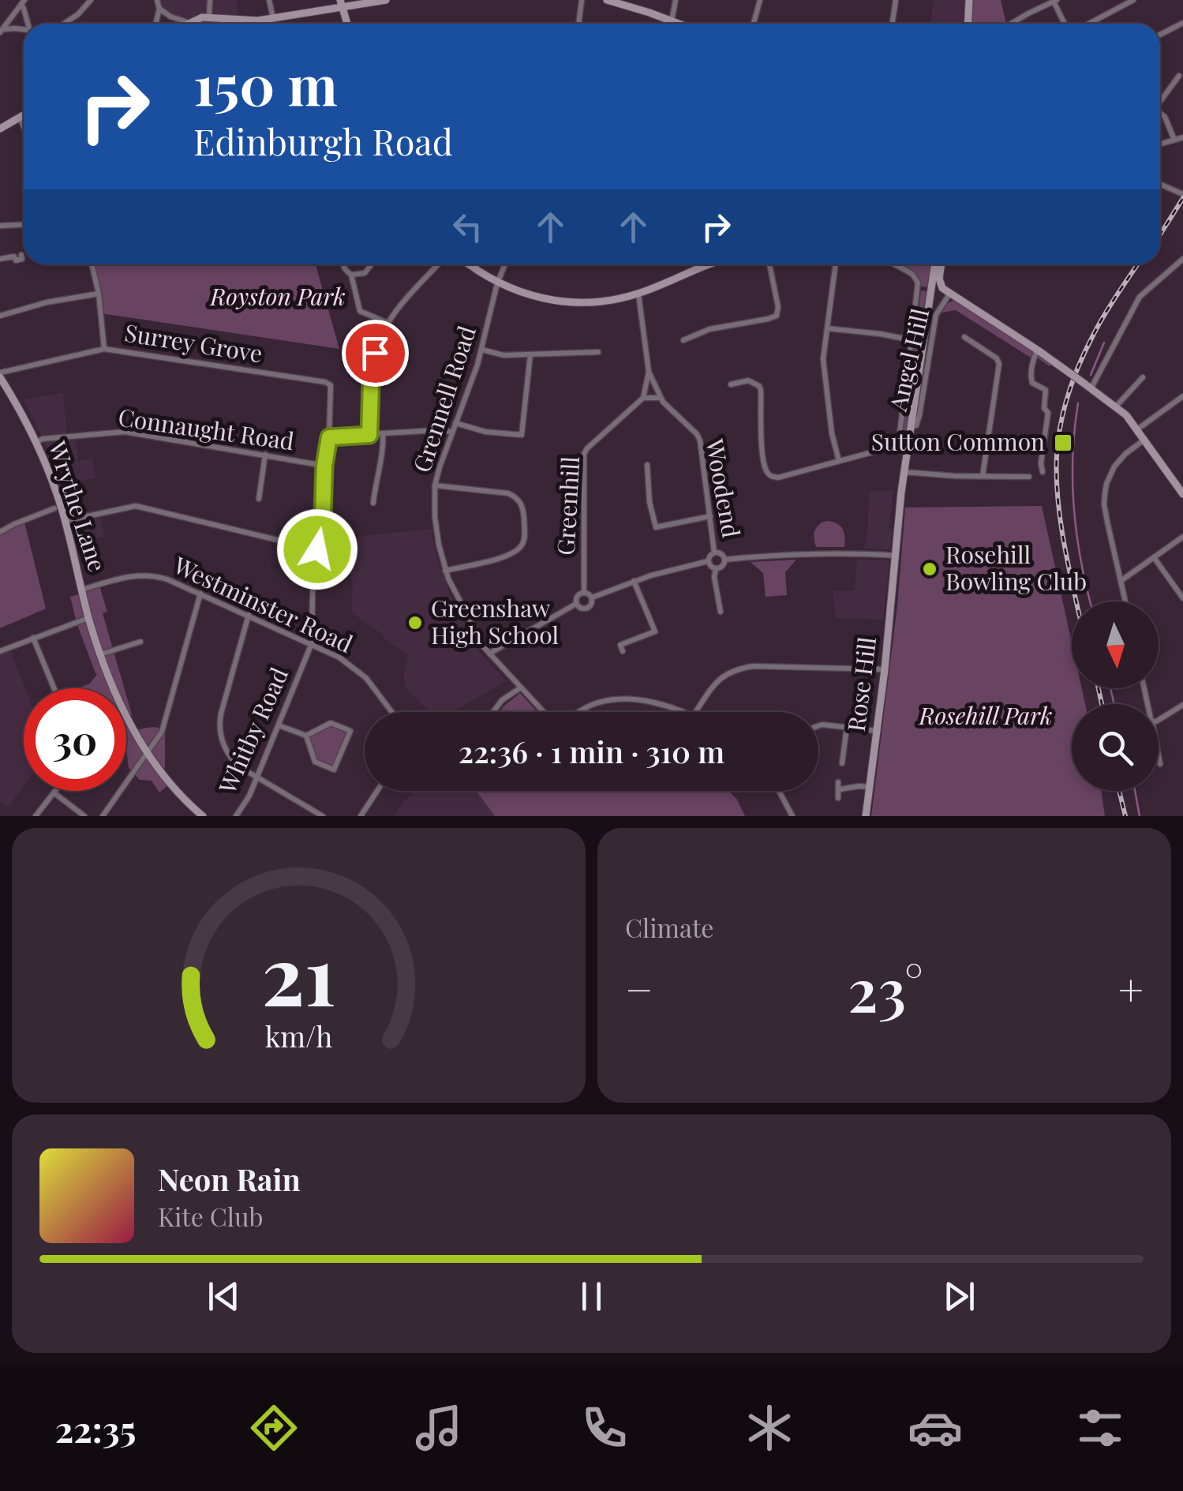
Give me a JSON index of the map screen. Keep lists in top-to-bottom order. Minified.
{"streets":{"main road":["Angel Hill","Wrythe Lane","Rose Hill"],"street":["Surrey Grove","Grennell Road","Connaught Road","Woodend","Greenhill","Westminster Road","Whitby Road"]},"crossings":[["Surrey Grove","Wrythe Lane"],["Surrey Grove","Whitby Road"],["Angel Hill","Rose Hill"],["Connaught Road","Wrythe Lane"],["Connaught Road","Whitby Road"],["Woodend","Greenhill"],["Wrythe Lane","Westminster Road"],["Westminster Road","Whitby Road"]],"parks":["Royston Park","Rosehill Park"],"places":{"transit":["Sutton Common"],"other":["Rosehill Bowling Club","Greenshaw High School"]},"north":"bottom","page":{"turn":["150 m","Edinburgh Road"],"limit":"30","trip":"22:36 · 1 min · 310 m","tile":"Climate","heat":["−","23°","+"],"song":["Neon Rain","Kite Club"],"tabs":"22:35","gauge":["21","km/h"]}}
